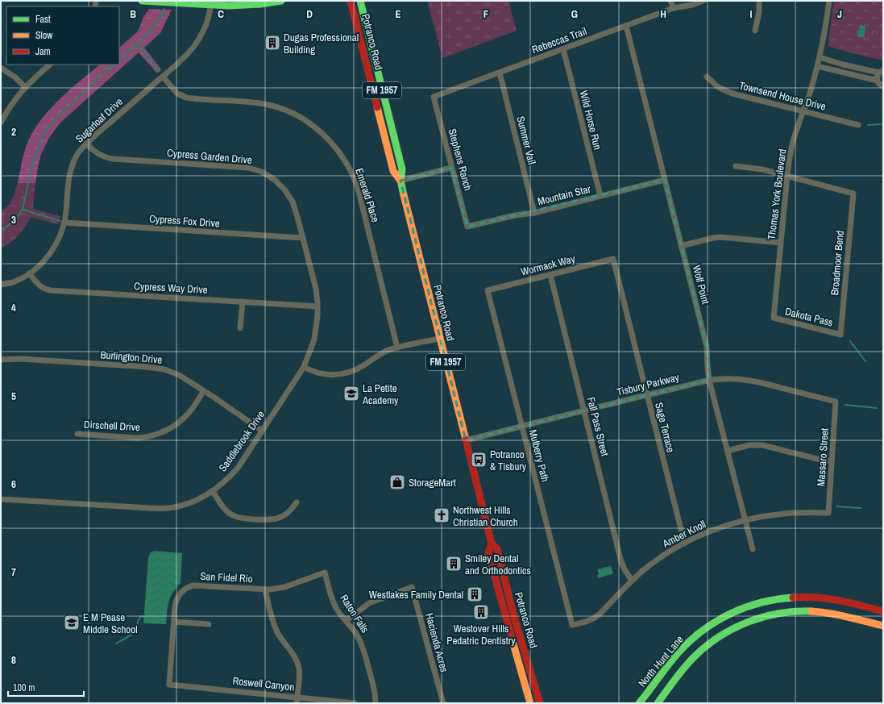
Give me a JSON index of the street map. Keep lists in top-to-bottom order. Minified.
{"streets":{"main road":["Potranco Road","FM 1957","North Hunt Lane"],"street":["Rebeccas Trail","Townsend House Drive","Sugarloaf Drive","Wild Horse Run","Summer Vail","Cypress Garden Drive","Stephens Ranch","Thomas York Boulevard","Emerald Place","Mountain Star","Cypress Fox Drive","Broadmoor Bend","Wormack Way","Wolf Point","Cypress Way Drive","Dakota Pass","Burlington Drive","Tisbury Parkway","Dirschell Drive","Fall Pass Street","Sage Terrace","Saddlebrook Drive","Mulberry Path","Massaro Street","Amber Knoll","San Fidel Rio","Raton Falls","Hacienda Acres","Roswell Canyon"]},"crossings":[["Rebeccas Trail","Wild Horse Run"],["Rebeccas Trail","Summer Vail"],["Rebeccas Trail","Stephens Ranch"],["Rebeccas Trail","Wolf Point"],["Potranco Road","Tisbury Parkway"],["Townsend House Drive","Thomas York Boulevard"],["Sugarloaf Drive","Cypress Garden Drive"],["Sugarloaf Drive","Emerald Place"],["Sugarloaf Drive","Cypress Fox Drive"],["Sugarloaf Drive","Cypress Way Drive"],["Wild Horse Run","Mountain Star"],["Summer Vail","Mountain Star"],["Cypress Garden Drive","Cypress Fox Drive"],["Cypress Garden Drive","Cypress Way Drive"],["Cypress Garden Drive","Saddlebrook Drive"],["Stephens Ranch","Mountain Star"],["Thomas York Boulevard","Broadmoor Bend"],["Thomas York Boulevard","Dakota Pass"],["Mountain Star","Wolf Point"],["Broadmoor Bend","Dakota Pass"],["Wormack Way","Fall Pass Street"],["Wormack Way","Sage Terrace"],["Wormack Way","Mulberry Path"],["Wolf Point","Tisbury Parkway"],["Wolf Point","Amber Knoll"],["Cypress Way Drive","Saddlebrook Drive"],["Burlington Drive","Dirschell Drive"],["Burlington Drive","Saddlebrook Drive"],["Tisbury Parkway","Fall Pass Street"],["Tisbury Parkway","Sage Terrace"],["Tisbury Parkway","Mulberry Path"],["Tisbury Parkway","Massaro Street"],["Fall Pass Street","Amber Knoll"],["Sage Terrace","Amber Knoll"],["Mulberry Path","Amber Knoll"],["Massaro Street","Amber Knoll"],["San Fidel Rio","Raton Falls"],["San Fidel Rio","Roswell Canyon"],["Raton Falls","Hacienda Acres"]],"places":{"building":["Dugas Professional Building","Smiley Dental and Orthodontics","Westlakes Family Dental","Westover Hills Pedatric Dentistry"],"school or university":["La Petite Academy","E M Pease Middle School"],"bus stop":["Potranco & Tisbury"],"shop":["StorageMart"],"church":["Northwest Hills Christian Church"]},"legend":["Fast","Slow","Jam"],"scale_bar":"100 m","grid":{"columns":["B","C","D","E","F","G","H","I","J"],"rows":["2","3","4","5","6","7","8"]}}
